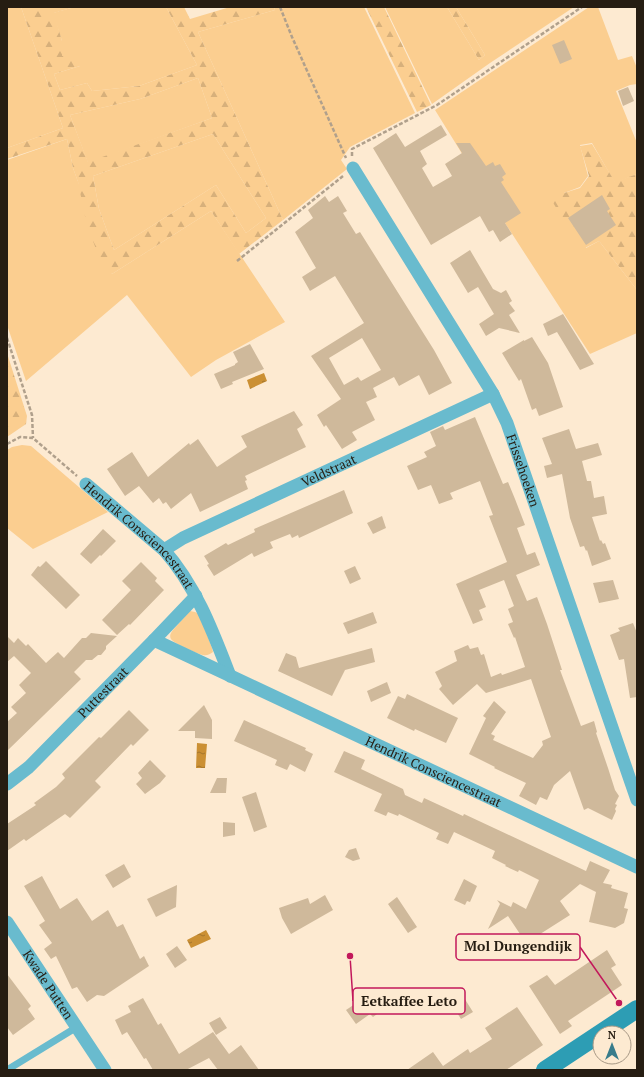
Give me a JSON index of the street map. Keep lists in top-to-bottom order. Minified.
{"streets":{"street":["Frissehoeken","Veldstraat","Hendrik Consciencestraat","Puttestraat","Kwade Putten"]},"crossings":[["Frissehoeken","Veldstraat"],["Veldstraat","Hendrik Consciencestraat"],["Hendrik Consciencestraat","Puttestraat"]],"places":["Eetkaffee Leto","Mol Dungendijk"],"north":"top"}
